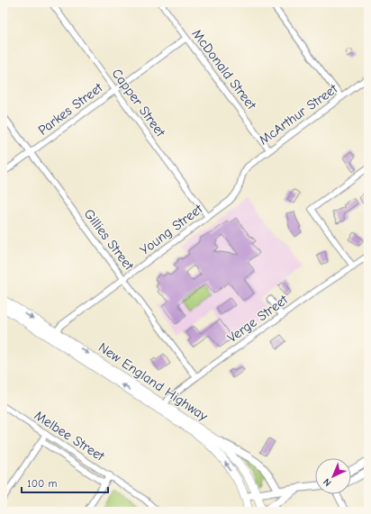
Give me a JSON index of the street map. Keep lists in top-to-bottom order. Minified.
{"streets":{"highway":["New England Highway"],"street":["McDonald Street","Capper Street","Parkes Street","McArthur Street","Young Street","Gillies Street","Verge Street","Melbee Street"]},"crossings":[["McDonald Street","Parkes Street"],["McDonald Street","McArthur Street"],["Capper Street","Parkes Street"],["Capper Street","Young Street"],["Parkes Street","Gillies Street"],["McArthur Street","Young Street"],["Young Street","Gillies Street"],["Young Street","New England Highway"],["Gillies Street","Verge Street"],["Verge Street","New England Highway"]],"scale_bar":"100 m","north":"bottom left"}
